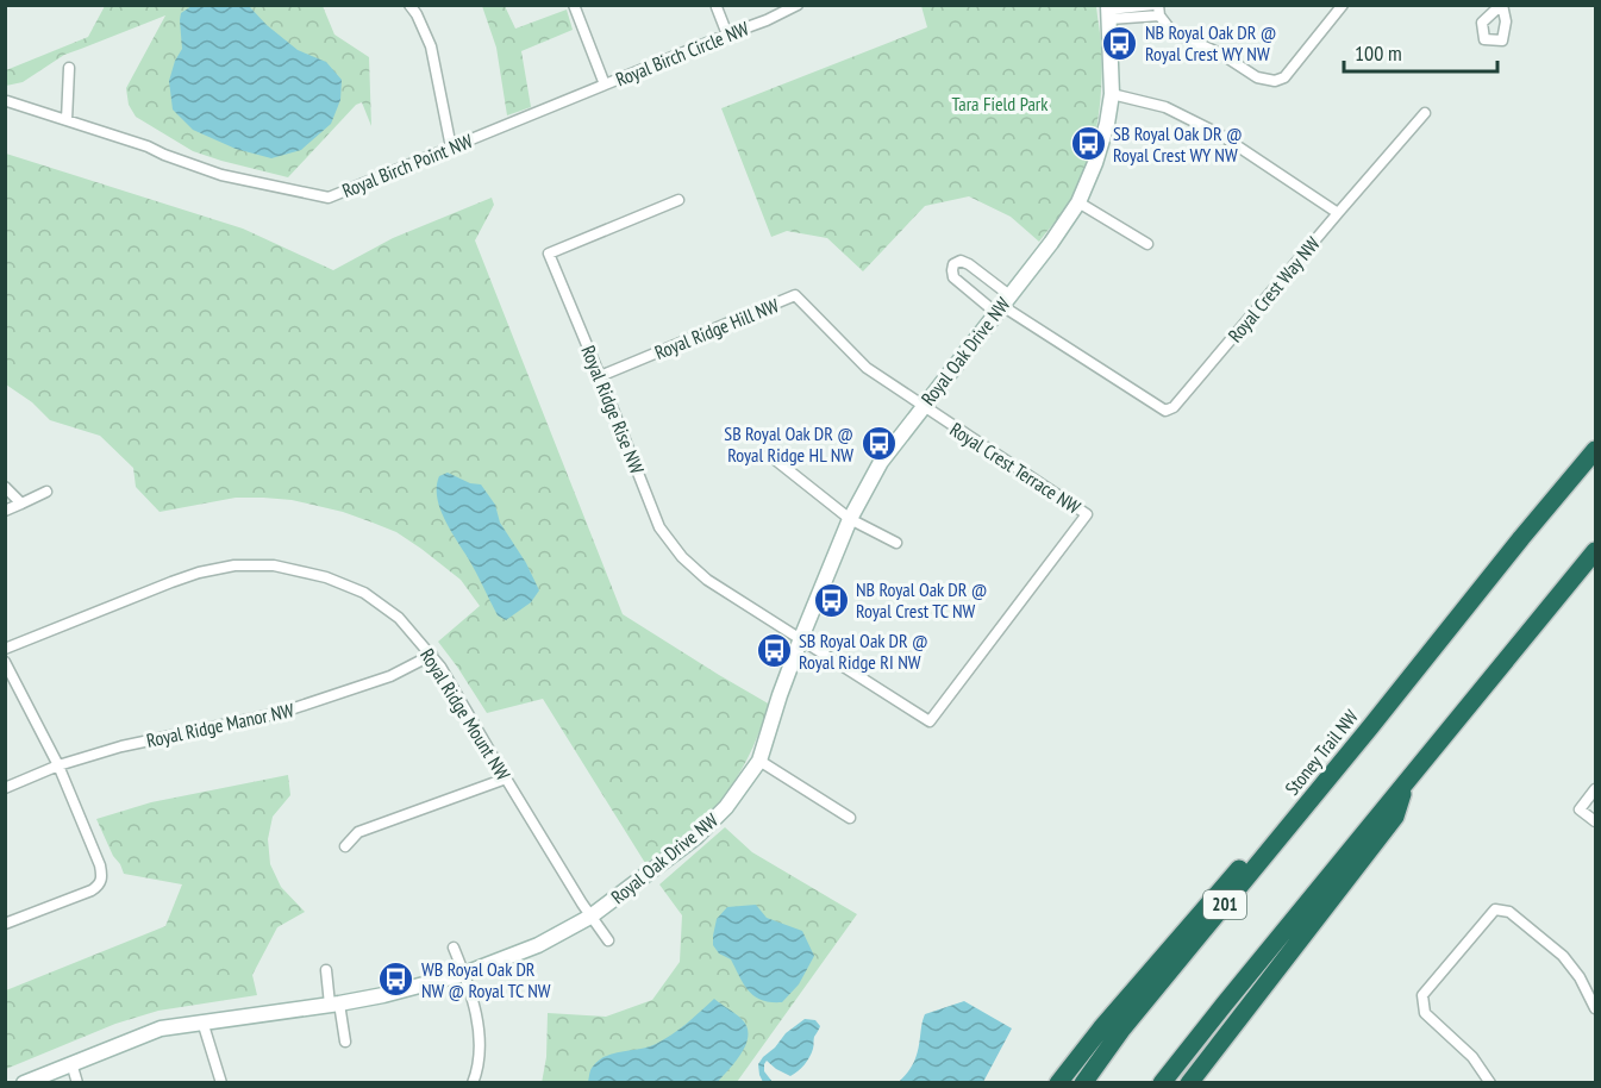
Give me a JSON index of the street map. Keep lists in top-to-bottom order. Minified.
{"streets":{"highway":["Stoney Trail NW","201"],"street":["Royal Birch Circle NW","Royal Birch Point NW","Royal Crest Way NW","Royal Ridge Hill NW","Royal Oak Drive NW","Royal Ridge Rise NW","Royal Crest Terrace NW","Royal Ridge Mount NW","Royal Ridge Manor NW"]},"crossings":[["Royal Birch Circle NW","Royal Birch Point NW"],["Royal Crest Way NW","Royal Oak Drive NW"],["Royal Ridge Hill NW","Royal Oak Drive NW"],["Royal Ridge Hill NW","Royal Ridge Rise NW"],["Royal Ridge Hill NW","Royal Crest Terrace NW"],["Royal Oak Drive NW","Royal Ridge Rise NW"],["Royal Oak Drive NW","Royal Crest Terrace NW"],["Royal Oak Drive NW","Royal Ridge Mount NW"],["Royal Ridge Rise NW","Royal Crest Terrace NW"],["Royal Ridge Mount NW","Royal Ridge Manor NW"]],"parks":["Tara Field Park"],"places":{"bus stop":["NB Royal Oak DR @ Royal Crest WY NW","SB Royal Oak DR @ Royal Crest WY NW","SB Royal Oak DR @ Royal Ridge HL NW","NB Royal Oak DR @ Royal Crest TC NW","SB Royal Oak DR @ Royal Ridge RI NW","WB Royal Oak DR NW @ Royal TC NW"]},"scale_bar":"100 m"}
